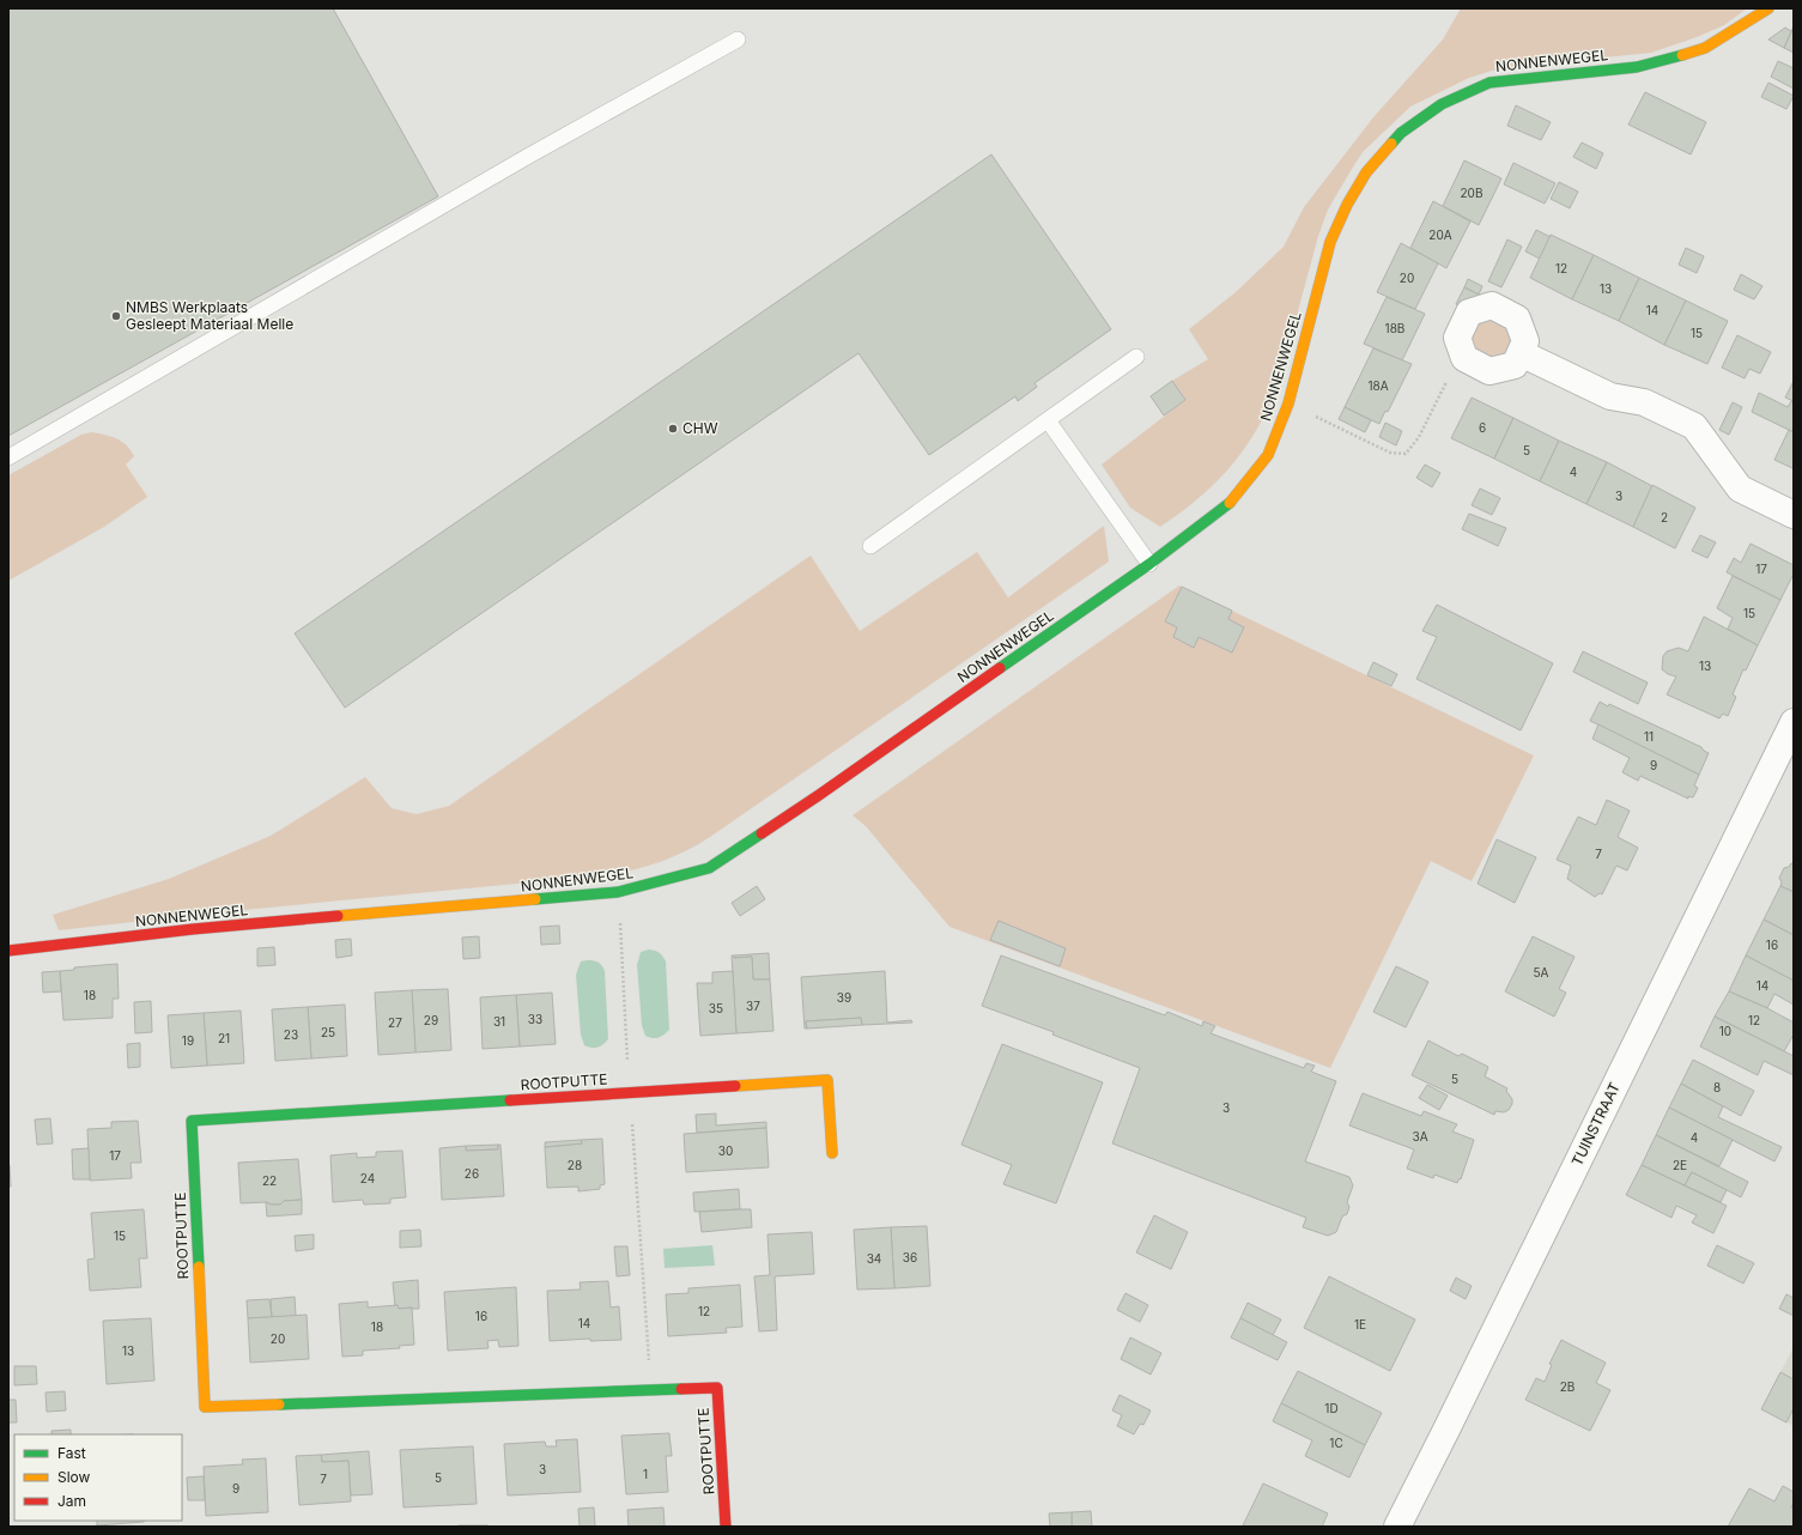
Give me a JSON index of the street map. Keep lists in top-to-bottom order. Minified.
{"streets":{"street":["NONNENWEGEL","ROOTPUTTE","TUINSTRAAT"]},"places":["NMBS Werkplaats Gesleept Materiaal Melle","CHW"],"house_numbers":["20B","20A","12","20","13","14","18B","15","18A","6","5","4","3","2","17","15","13","11","9","7","16","5A","14","18","39","37","35","33","29","12","31","27","10","25","23","21","19","5","8","3","3A","4","30","17","28","2E","26","24","22","15","36","34","12","16","14","1E","18","20","13","2B","1D","1C","3","1","5","7","9"],"legend":["Fast","Slow","Jam"]}
